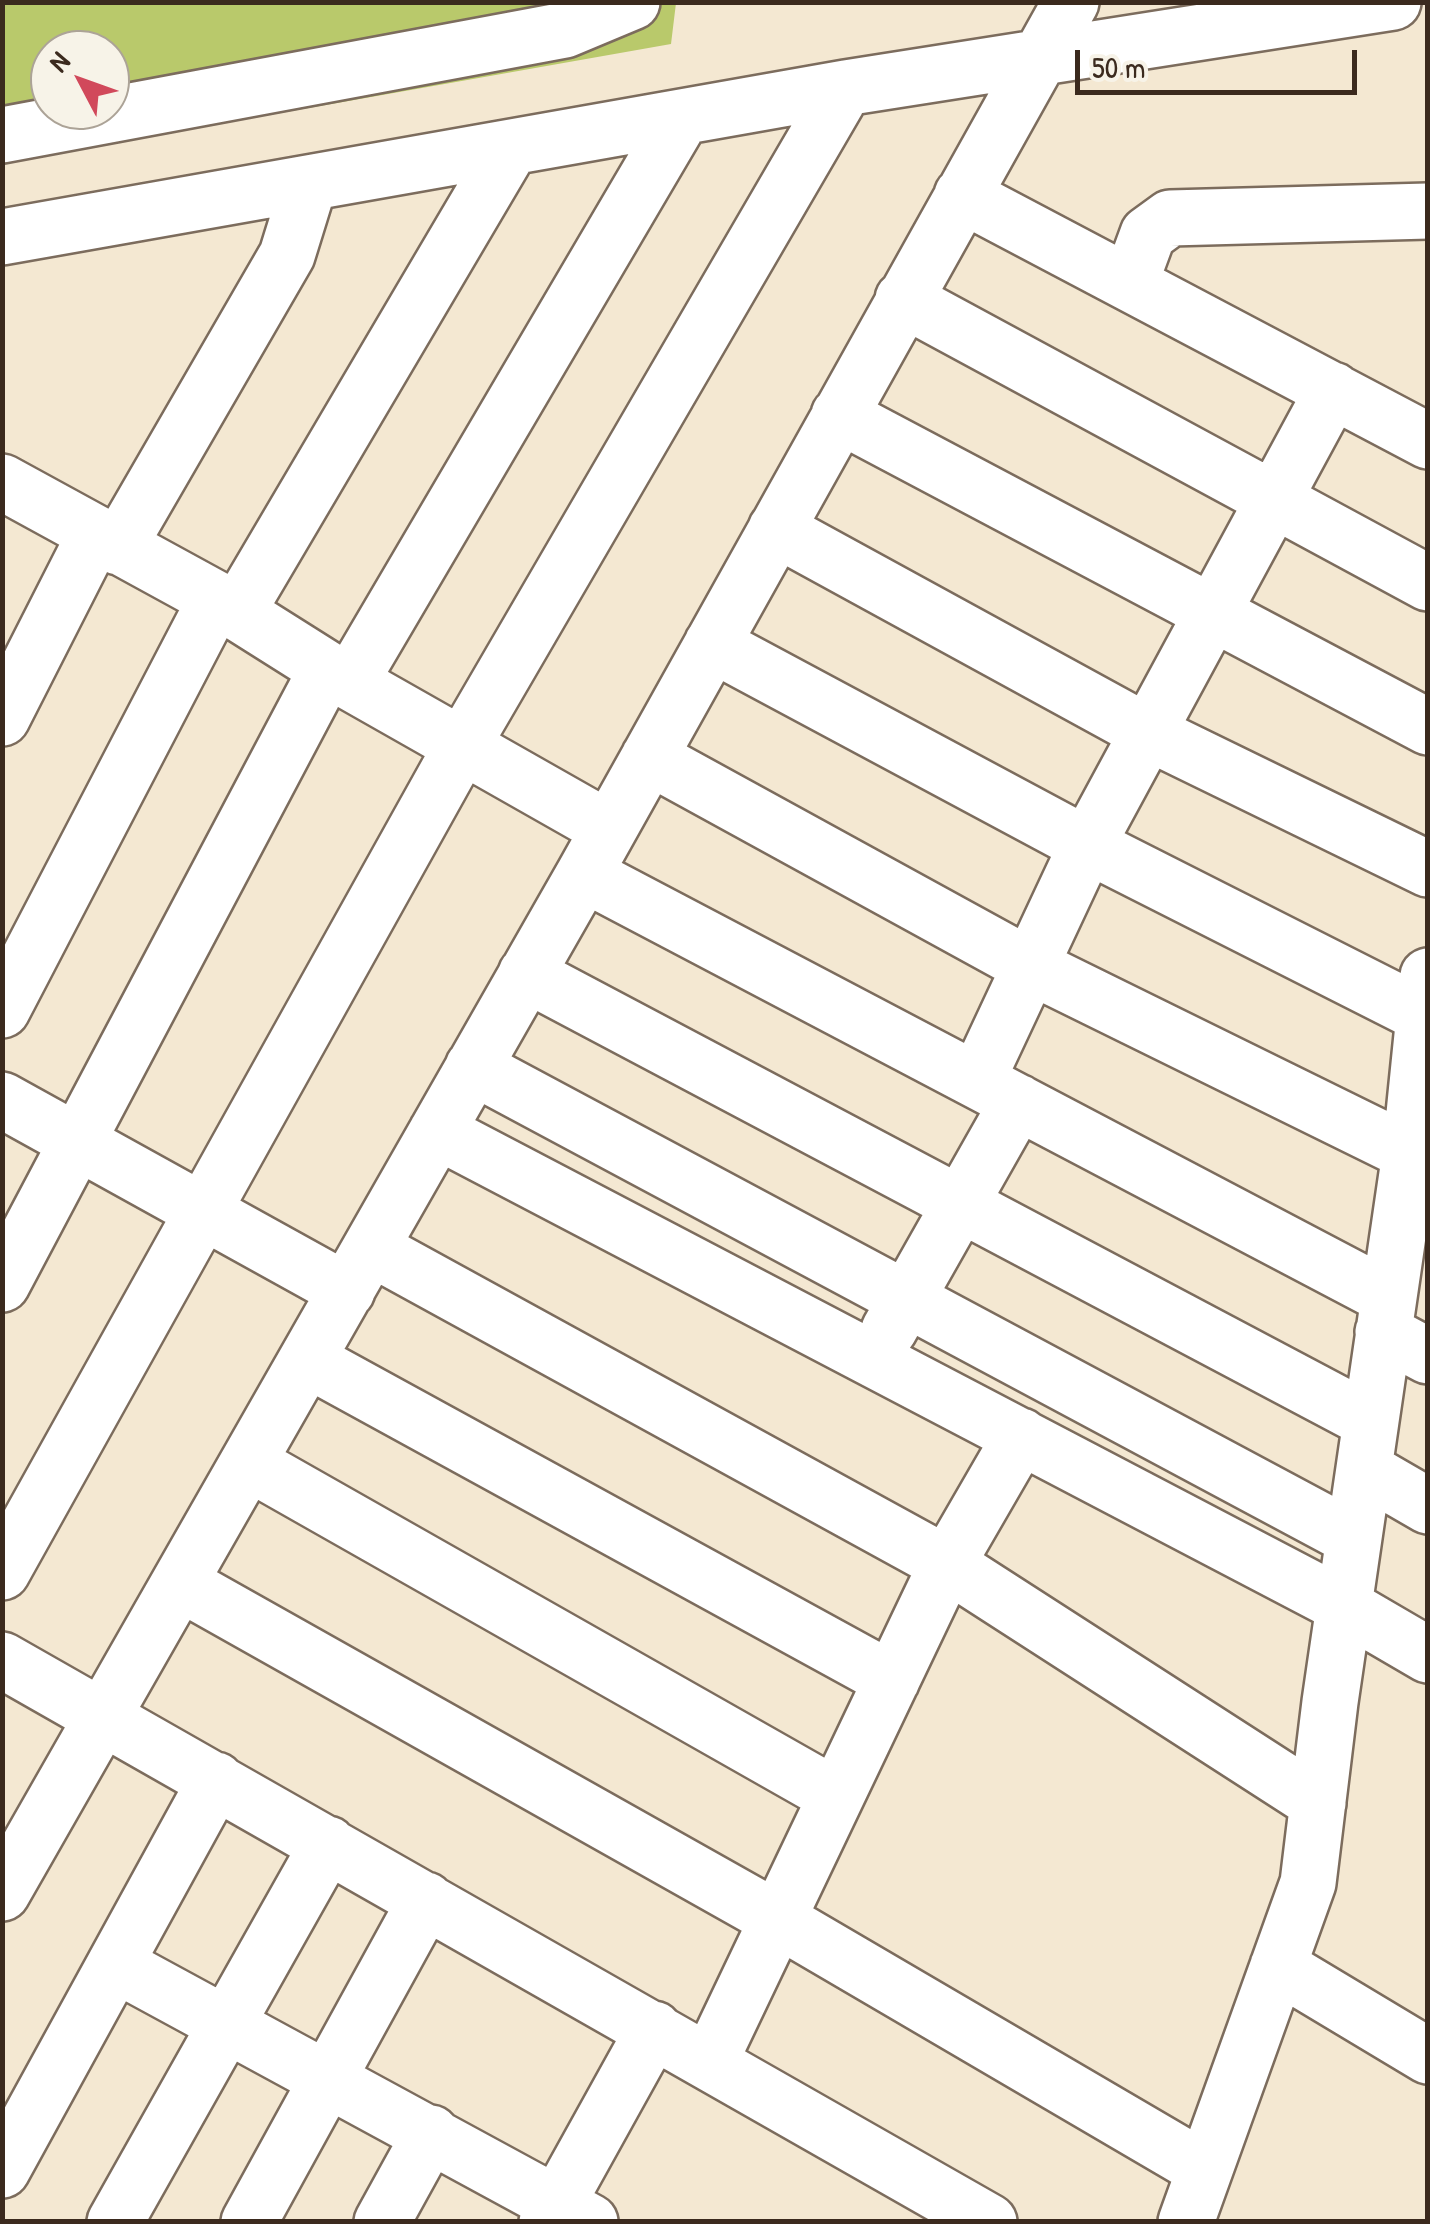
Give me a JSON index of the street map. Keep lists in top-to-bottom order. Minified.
{"scale_bar":"50 m","north":"top left"}
